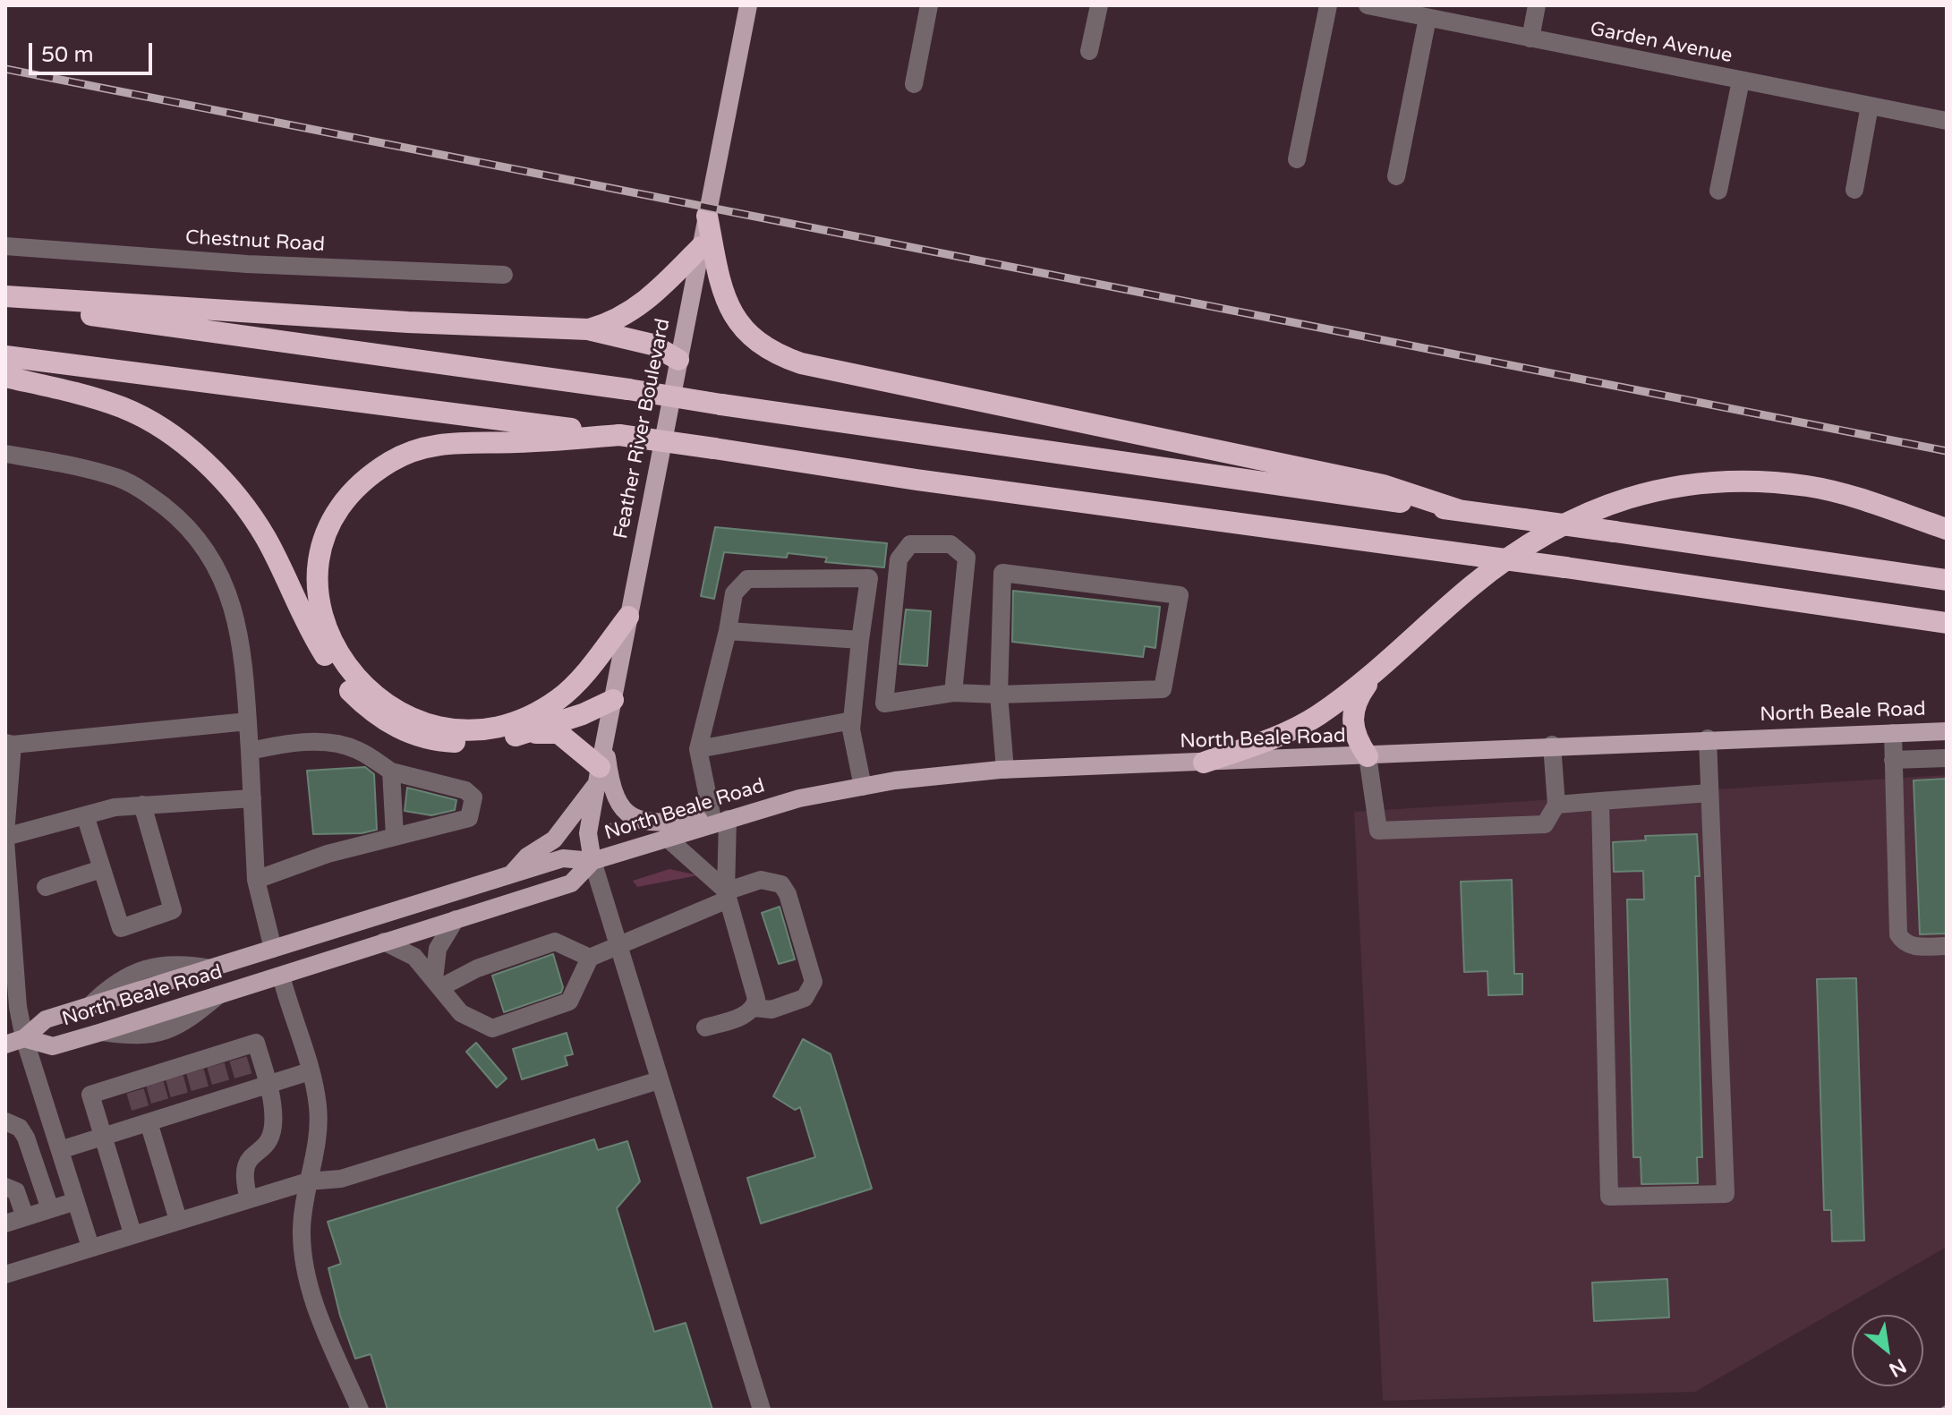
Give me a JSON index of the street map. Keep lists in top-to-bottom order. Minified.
{"streets":{"main road":["Feather River Boulevard","North Beale Road"],"street":["Garden Avenue","Chestnut Road"]},"crossings":[["Feather River Boulevard","North Beale Road"]],"scale_bar":"50 m","north":"bottom right"}
